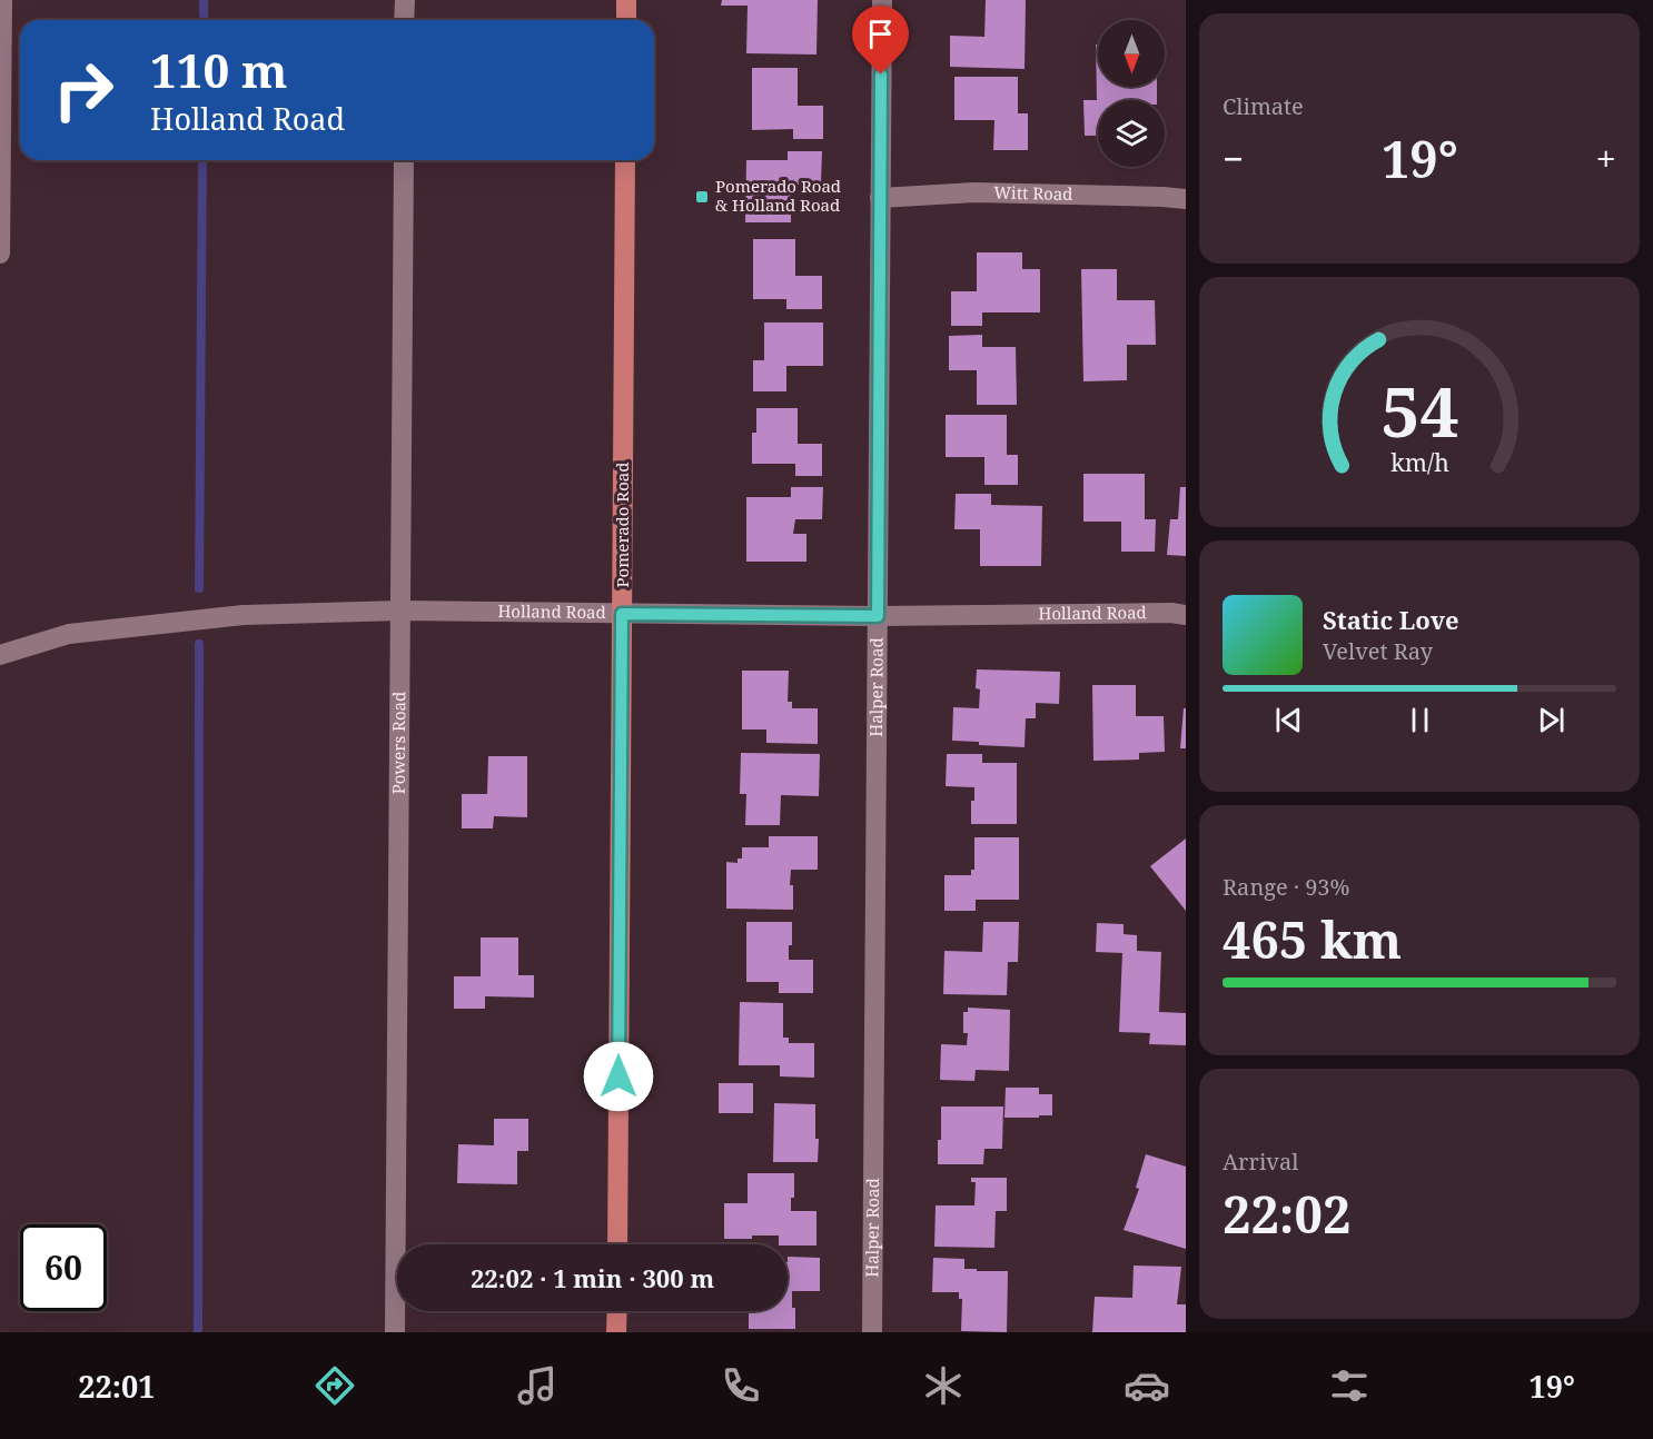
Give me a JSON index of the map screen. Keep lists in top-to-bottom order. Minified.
{"streets":{"main road":["Pomerado Road"],"street":["Witt Road","Holland Road","Halper Road","Powers Road"]},"crossings":[["Witt Road","Halper Road"],["Pomerado Road","Holland Road"],["Holland Road","Halper Road"],["Holland Road","Powers Road"]],"places":{"transit":["Pomerado Road & Holland Road"]},"north":"bottom","page":{"tile":["Climate",["Range · 93%","465 km"],["Arrival","22:02"]],"turn":["110 m","Holland Road"],"heat":["−","19°","+"],"song":["Static Love","Velvet Ray"],"limit":"60","trip":"22:02 · 1 min · 300 m","tabs":["22:01","19°"],"gauge":["54","km/h"]}}
